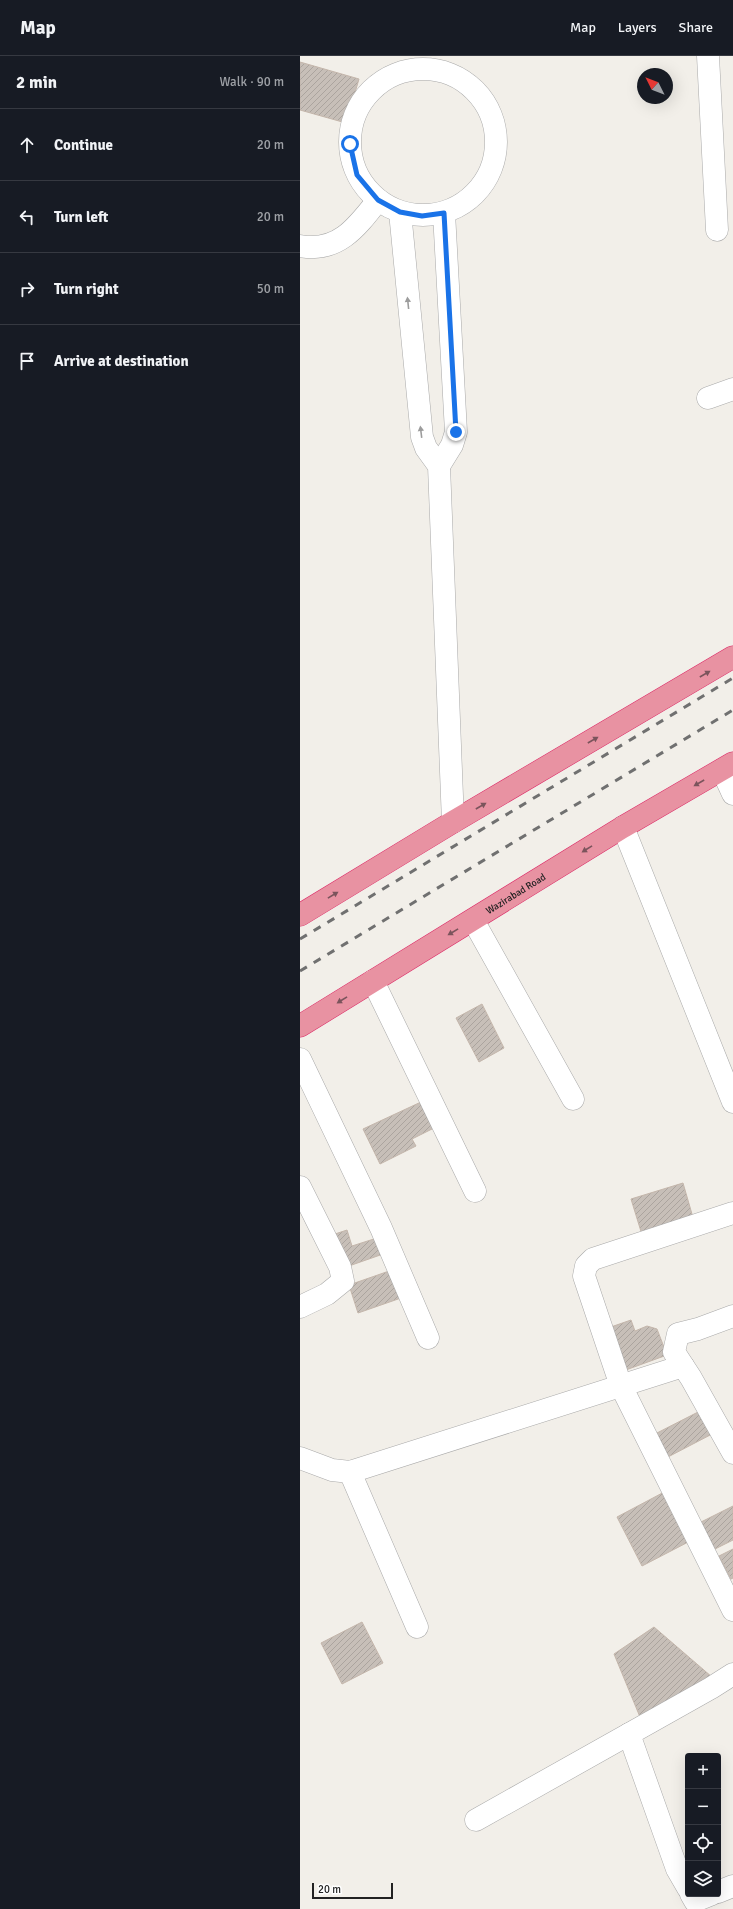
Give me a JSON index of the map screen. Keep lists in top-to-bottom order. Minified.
{"streets":{"highway":["Wazirabad Road"]},"scale_bar":"20 m","north":"top left","page":{"header":"Map","nav":["Map","Layers","Share"],"heading":["2 min","Walk · 90 m"],"list":[["Continue","20 m"],["Turn left","20 m"],["Turn right","50 m"],"Arrive at destination"],"map_buttons":["+","−"],"scale":"20 m"}}
